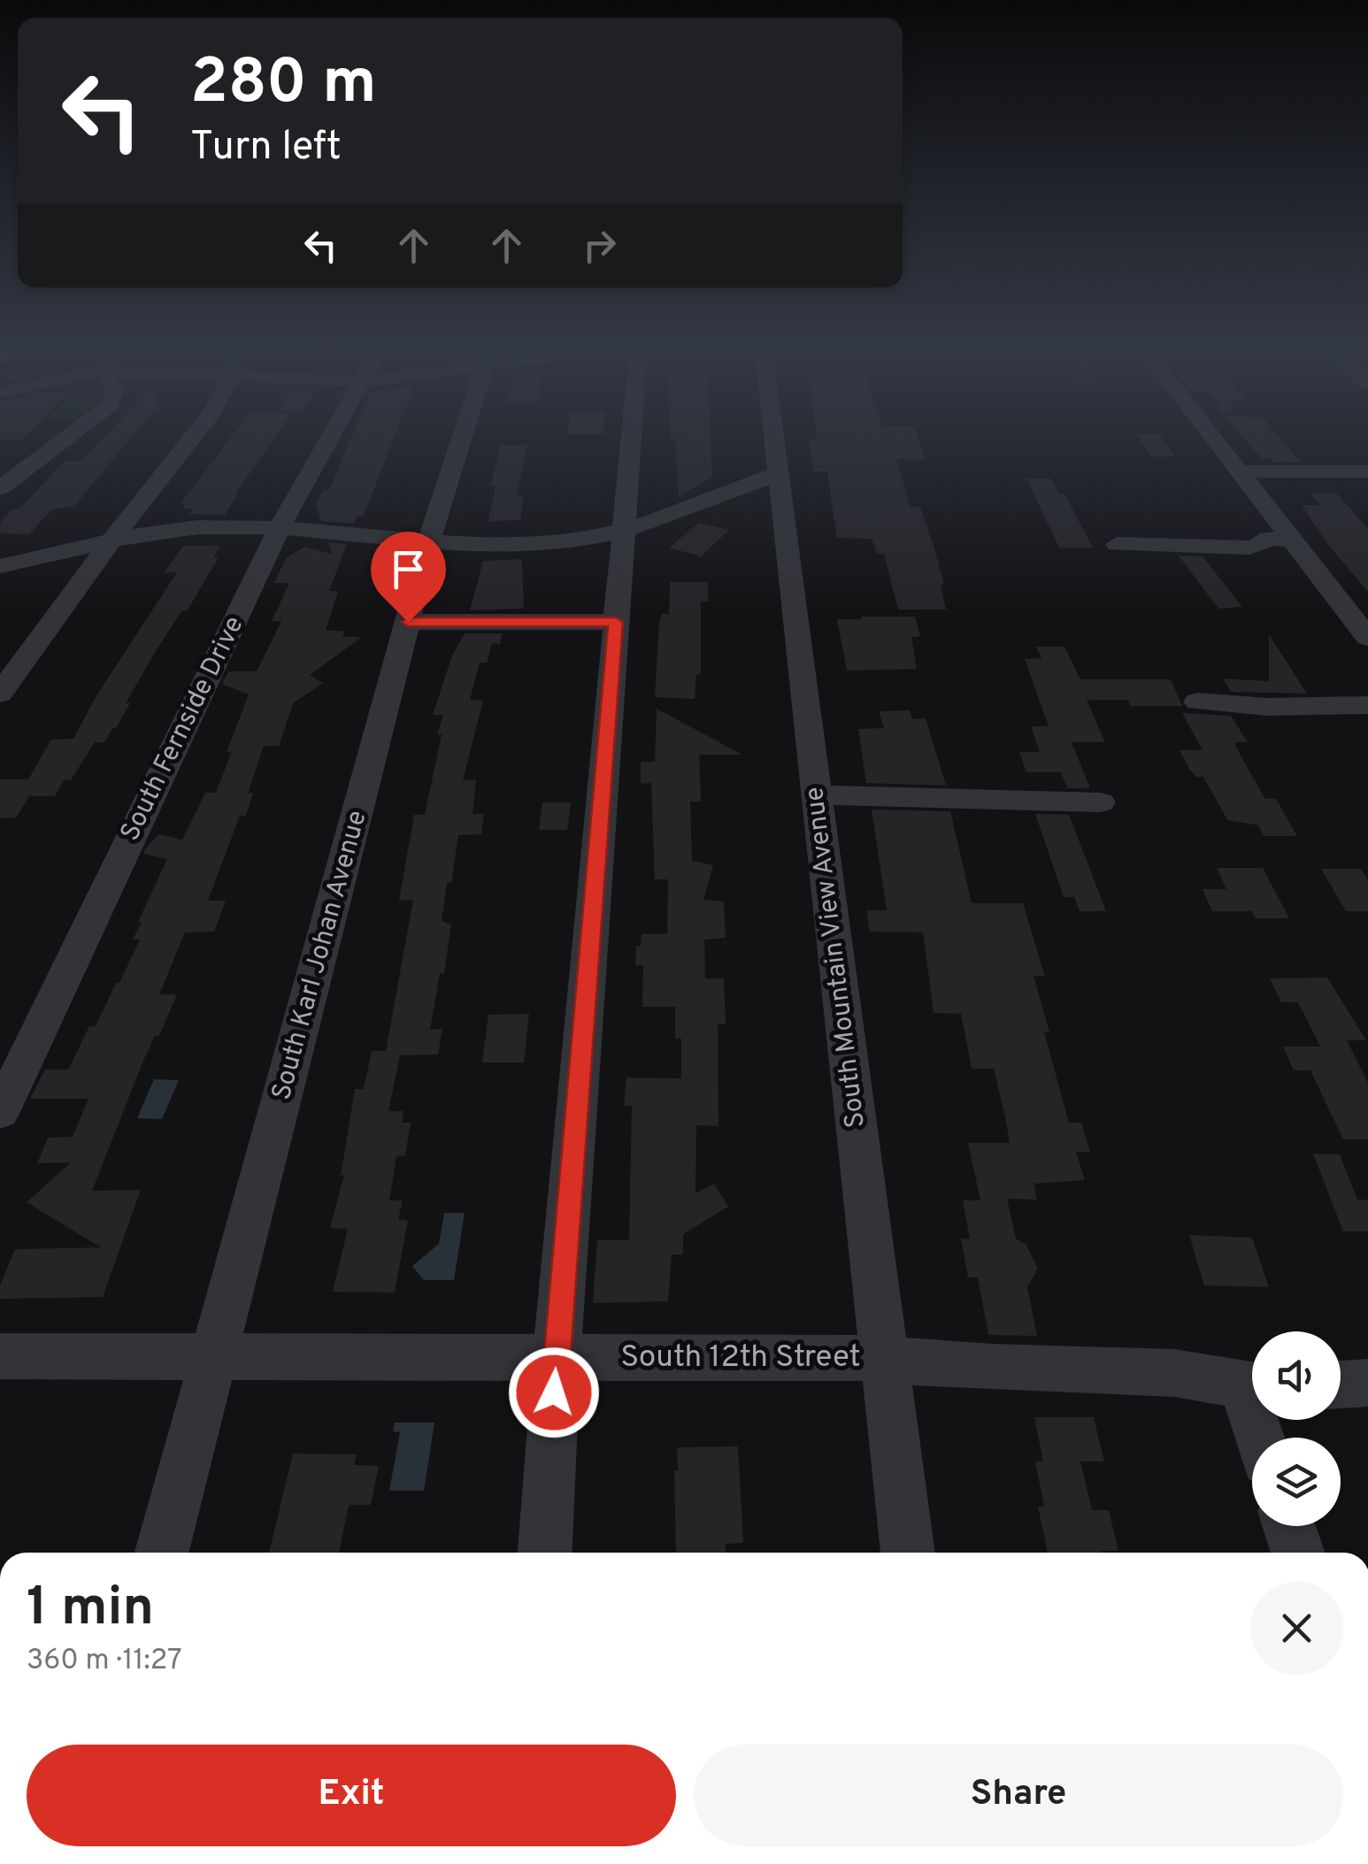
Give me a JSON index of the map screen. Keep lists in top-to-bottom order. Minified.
{"streets":{"street":["South Fernside Drive","South Karl Johan Avenue","South Mountain View Avenue","South 12th Street"]},"crossings":[["South Karl Johan Avenue","South 12th Street"],["South Mountain View Avenue","South 12th Street"]],"page":{"turn":["280 m","Turn left"],"heading":["1 min","360 m · 11:27"],"buttons":["Exit","Share"]}}
